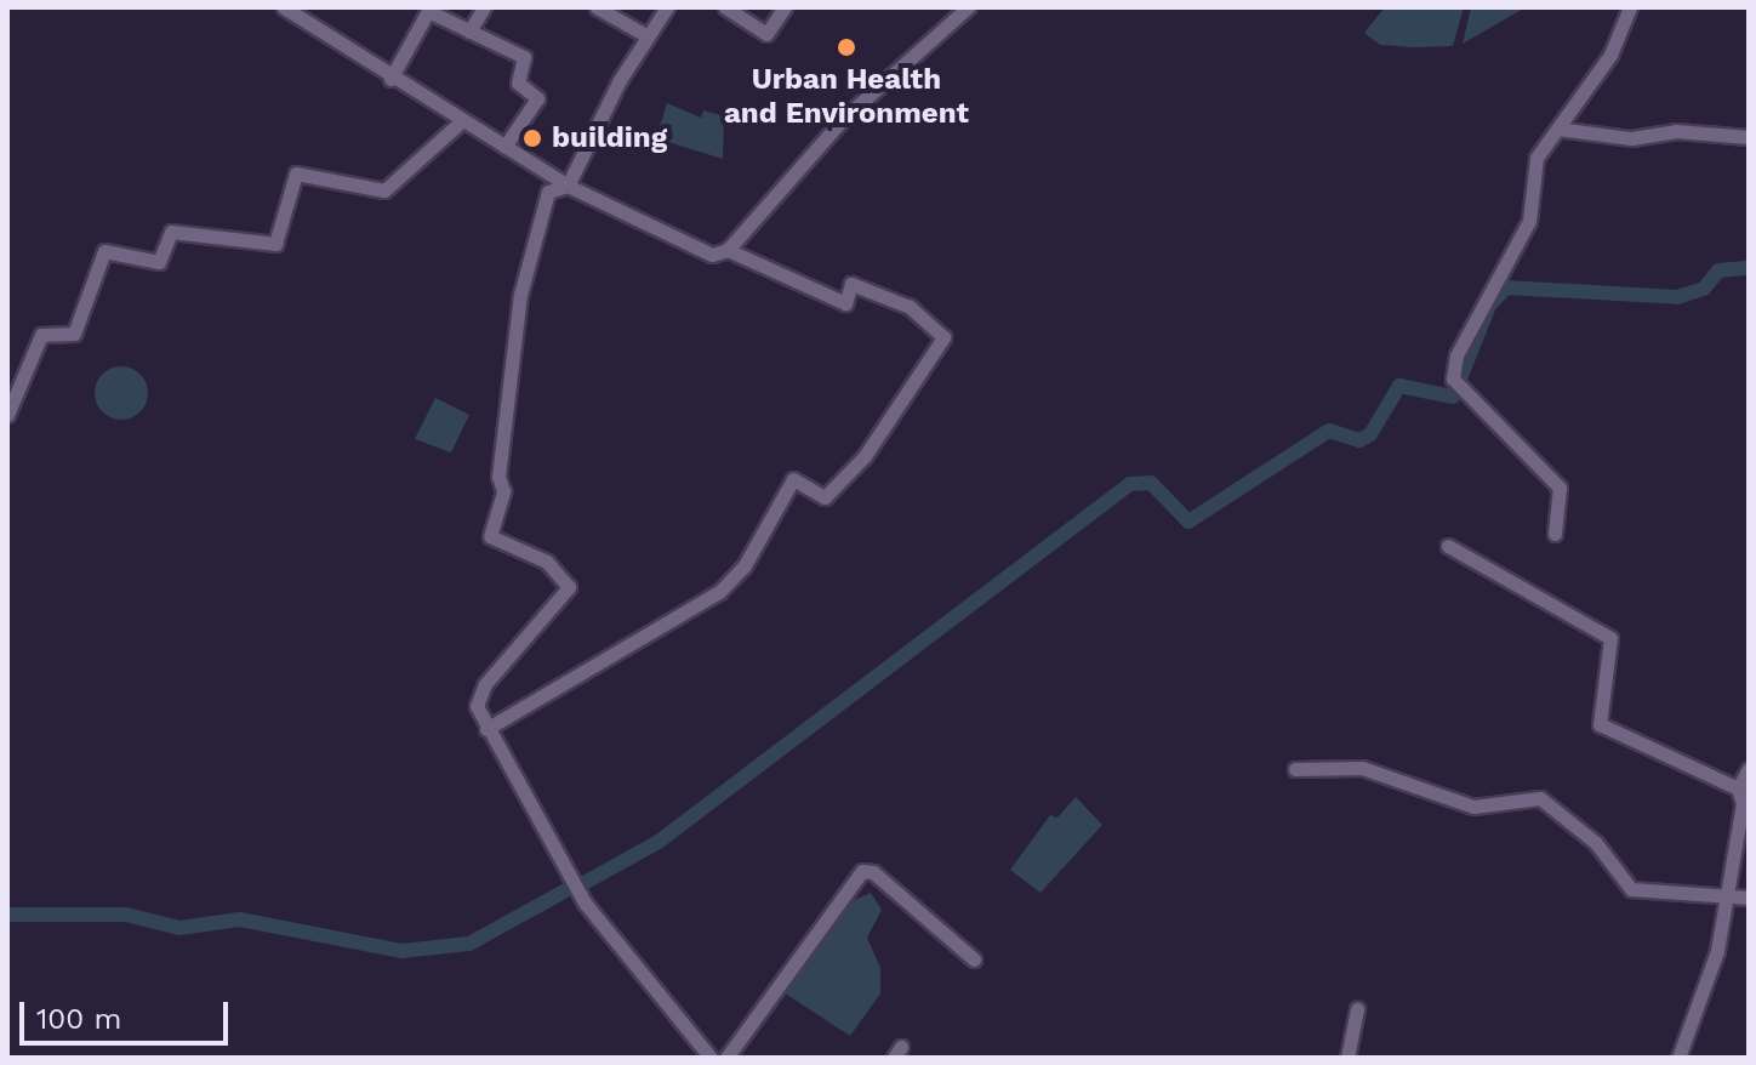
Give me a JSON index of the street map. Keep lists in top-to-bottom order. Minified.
{"places":["Urban Health and Environment","building"],"scale_bar":"100 m"}
